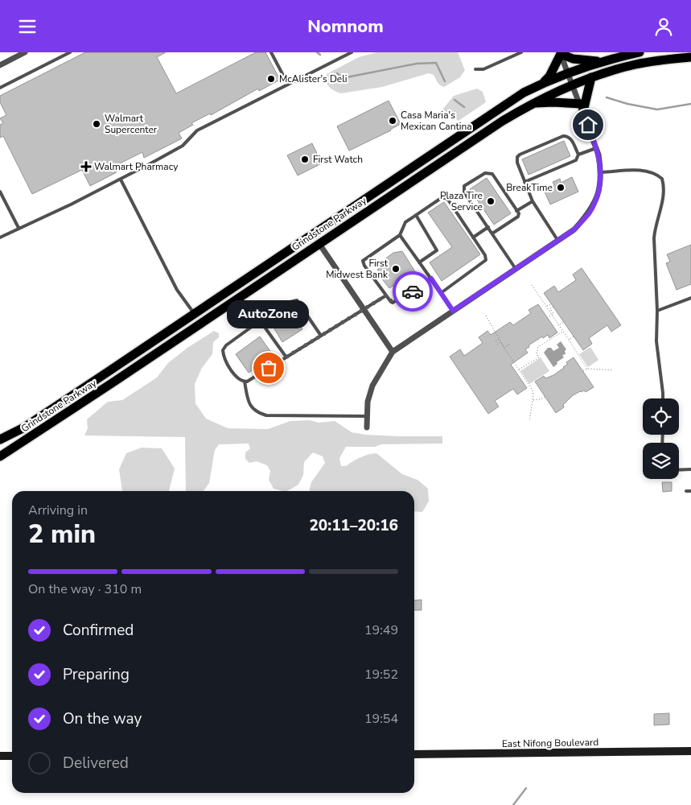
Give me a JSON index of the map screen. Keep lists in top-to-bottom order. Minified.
{"streets":{"main road":["Grindstone Parkway"],"street":["East Nifong Boulevard"]},"places":{"other":["McAlister's Deli","Casa Maria's Mexican Cantina","Walmart Supercenter","First Watch","BreakTime","Plaza Tire Service","First Midwest Bank","AutoZone"],"health":["Walmart Pharmacy"]},"page":{"header":"Nomnom","bubble":"AutoZone","heading":["2 min","Arriving in","20:11–20:16"],"bar":"On the way · 310 m","list":[["Confirmed","19:49"],["Preparing","19:52"],["On the way","19:54"],"Delivered"]}}
